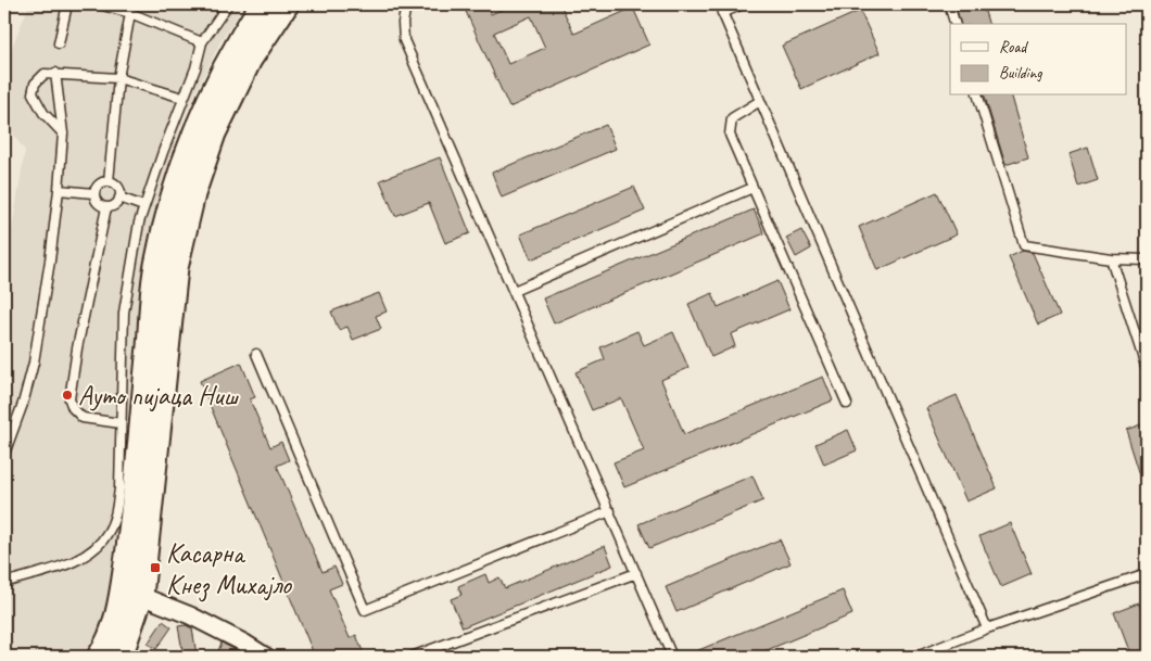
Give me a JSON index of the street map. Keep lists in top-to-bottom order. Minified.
{"places":{"other":["Ауто пијаца Ниш"],"transit":["Касарна Кнез Михајло"]},"legend":["Road","Building"]}
